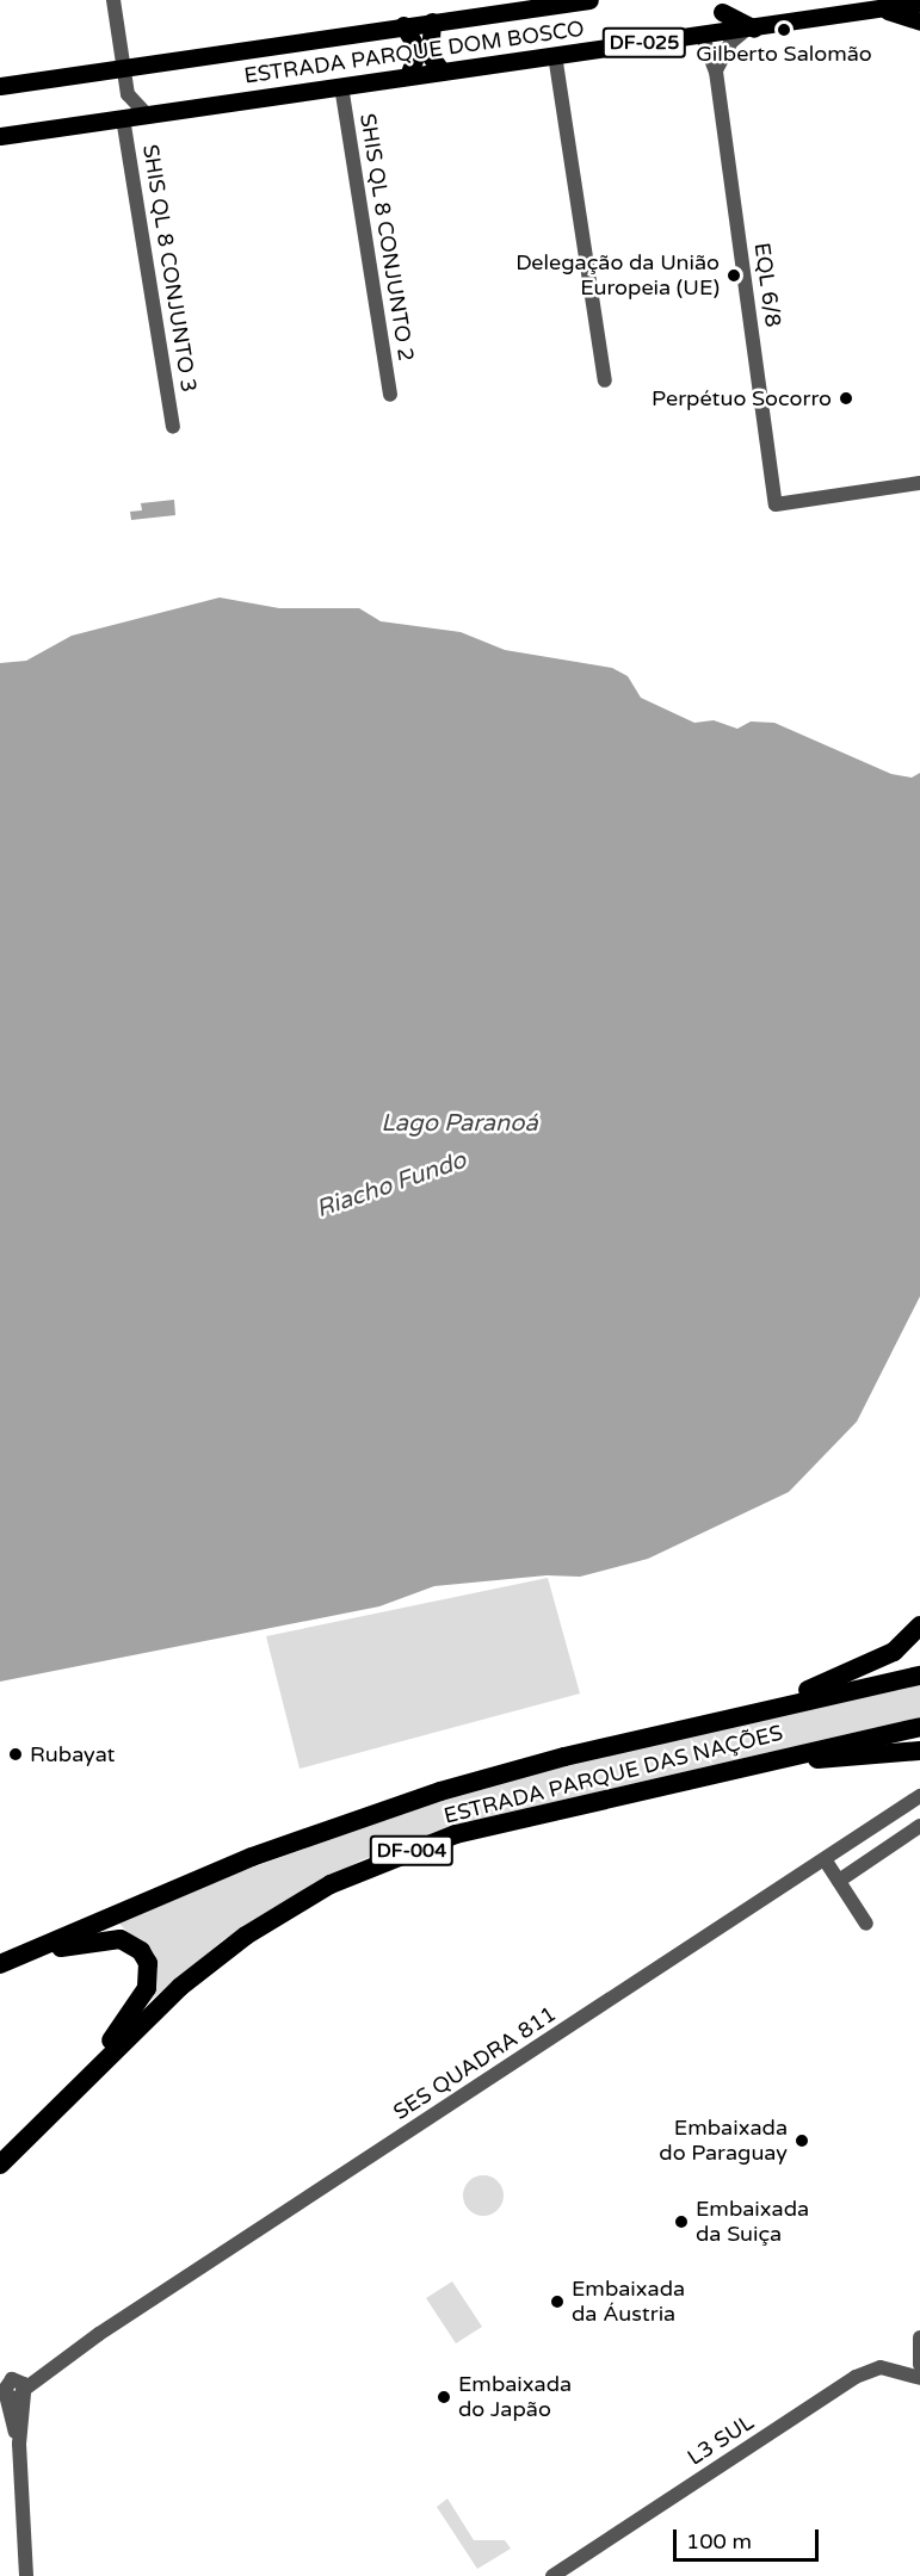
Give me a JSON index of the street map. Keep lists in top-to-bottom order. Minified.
{"streets":{"highway":["ESTRADA PARQUE DAS NAÇÕES","DF-004"],"main road":["DF-025","ESTRADA PARQUE DOM BOSCO"],"street":["SHIS QL 8 CONJUNTO 2","SHIS QL 8 CONJUNTO 3","EQL 6/8","SES QUADRA 811","L3 SUL"]},"crossings":[["ESTRADA PARQUE DOM BOSCO","SHIS QL 8 CONJUNTO 2"],["ESTRADA PARQUE DOM BOSCO","SHIS QL 8 CONJUNTO 3"],["ESTRADA PARQUE DOM BOSCO","EQL 6/8"]],"water":["Lago Paranoá","Riacho Fundo"],"places":["Gilberto Salomão","Delegação da União Europeia (UE)","Perpétuo Socorro","Rubayat","Embaixada do Paraguay","Embaixada da Suiça","Embaixada da Áustria","Embaixada do Japão"],"scale_bar":"100 m"}
